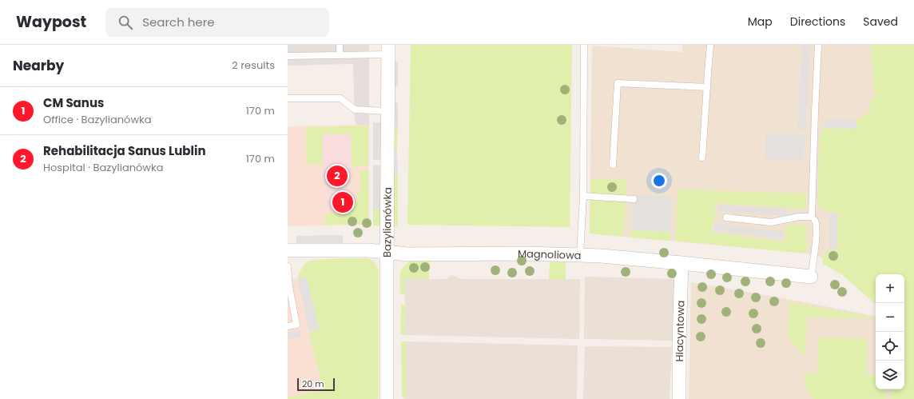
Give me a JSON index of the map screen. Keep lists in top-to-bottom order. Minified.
{"streets":{"street":["Bazylianówka","Magnoliowa","Hiacyntowa"]},"crossings":[["Bazylianówka","Magnoliowa"],["Magnoliowa","Hiacyntowa"]],"scale_bar":"20 m","page":{"header":"Waypost","search":"Search here","nav":["Map","Directions","Saved"],"heading":["Nearby","2 results"],"list":[{"mark":"1","name":"CM Sanus","note":"Office · Bazylianówka","value":"170 m"},{"mark":"2","name":"Rehabilitacja Sanus Lublin","note":"Hospital · Bazylianówka","value":"170 m"}],"pins":["2","1"],"map_buttons":["+","−"],"scale":"20 m"}}
